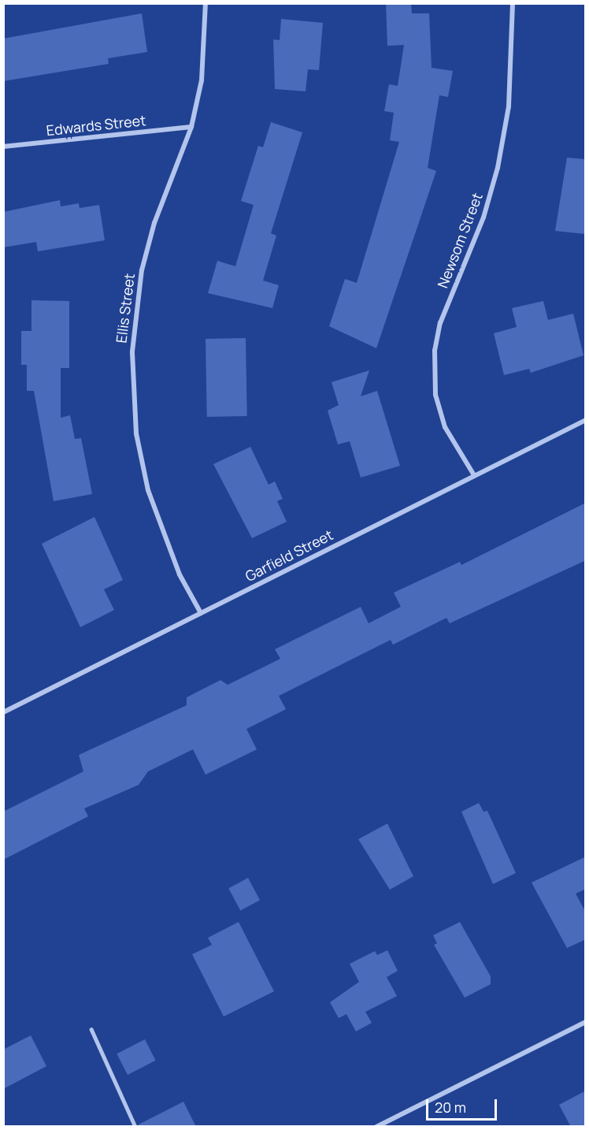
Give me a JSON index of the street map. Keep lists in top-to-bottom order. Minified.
{"streets":{"street":["Edwards Street","Newsom Street","Ellis Street","Garfield Street"]},"crossings":[["Edwards Street","Ellis Street"],["Newsom Street","Garfield Street"],["Ellis Street","Garfield Street"]],"scale_bar":"20 m"}
